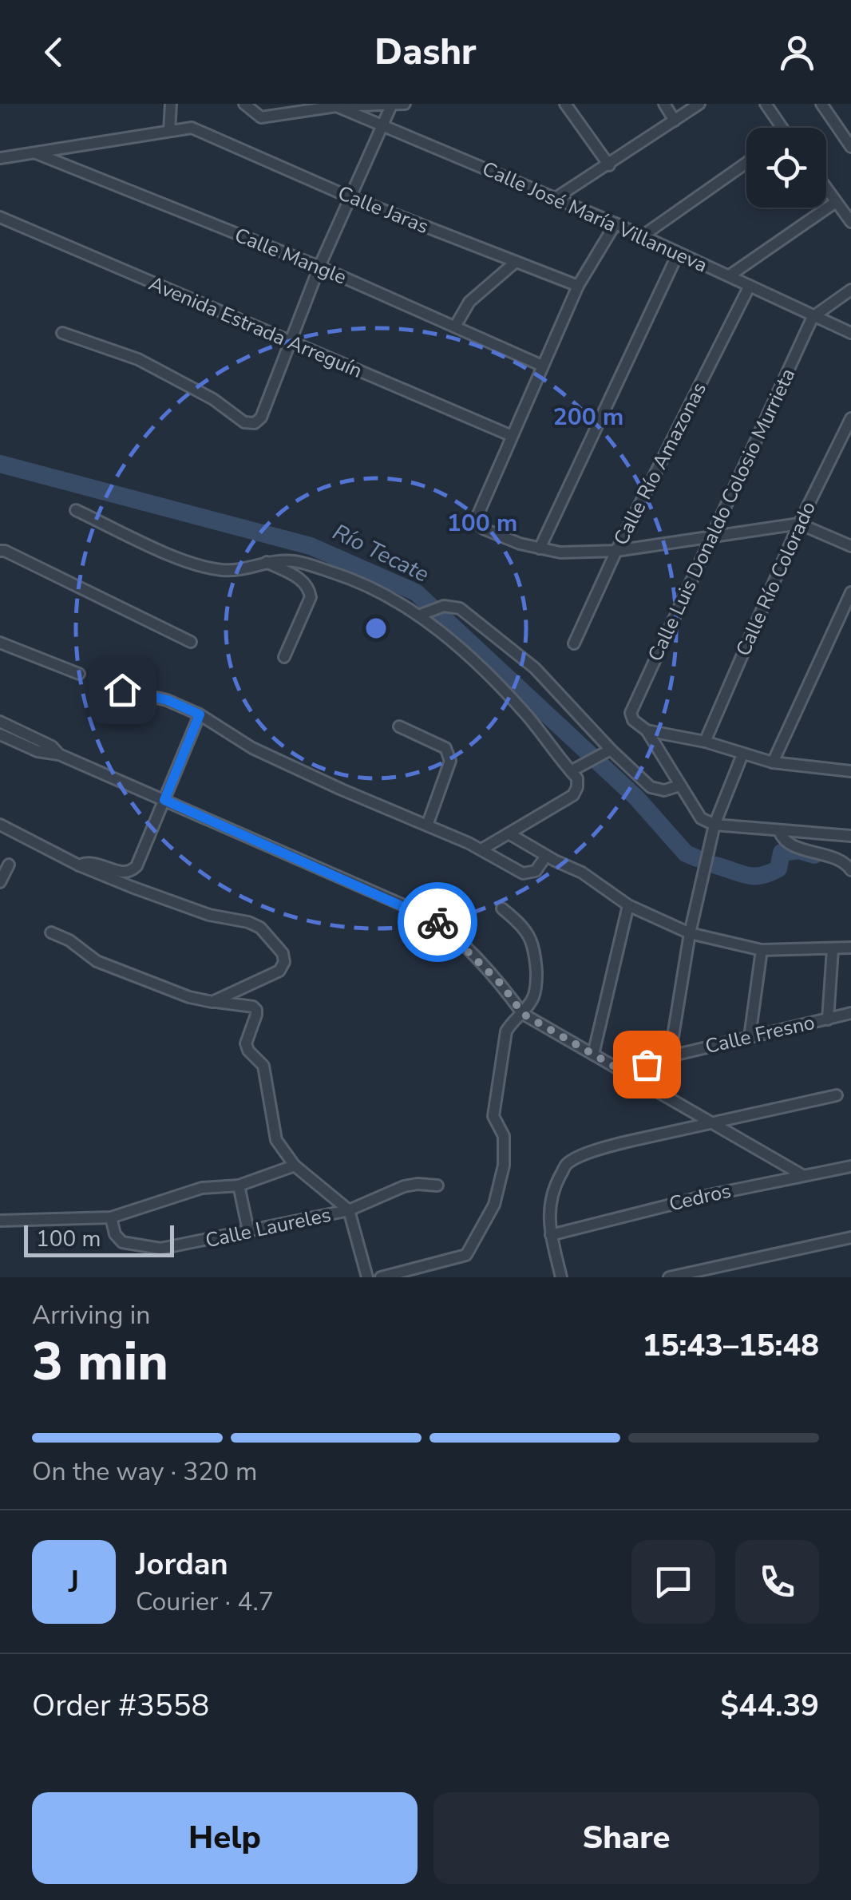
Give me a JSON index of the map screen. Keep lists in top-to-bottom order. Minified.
{"streets":{"street":["Calle Jaras","Calle José María Villanueva","Calle Mangle","Avenida Estrada Arreguín","Calle Río Amazonas","Calle Luis Donaldo Colosio Murrieta","Calle Río Colorado","Calle Fresno","Cedros","Calle Laureles"]},"crossings":[["Calle José María Villanueva","Calle Río Amazonas"],["Calle José María Villanueva","Calle Luis Donaldo Colosio Murrieta"]],"water":["Río Tecate"],"scale_bar":"100 m","page":{"header":"Dashr","scale":"100 m","heading":["3 min","Arriving in","15:43–15:48"],"panel":["Jordan","Courier · 4.7","Order #3558","$44.39"],"bar":"On the way · 320 m","round":"J","buttons":["Help","Share"]},"rings":["200 m","100 m"]}
